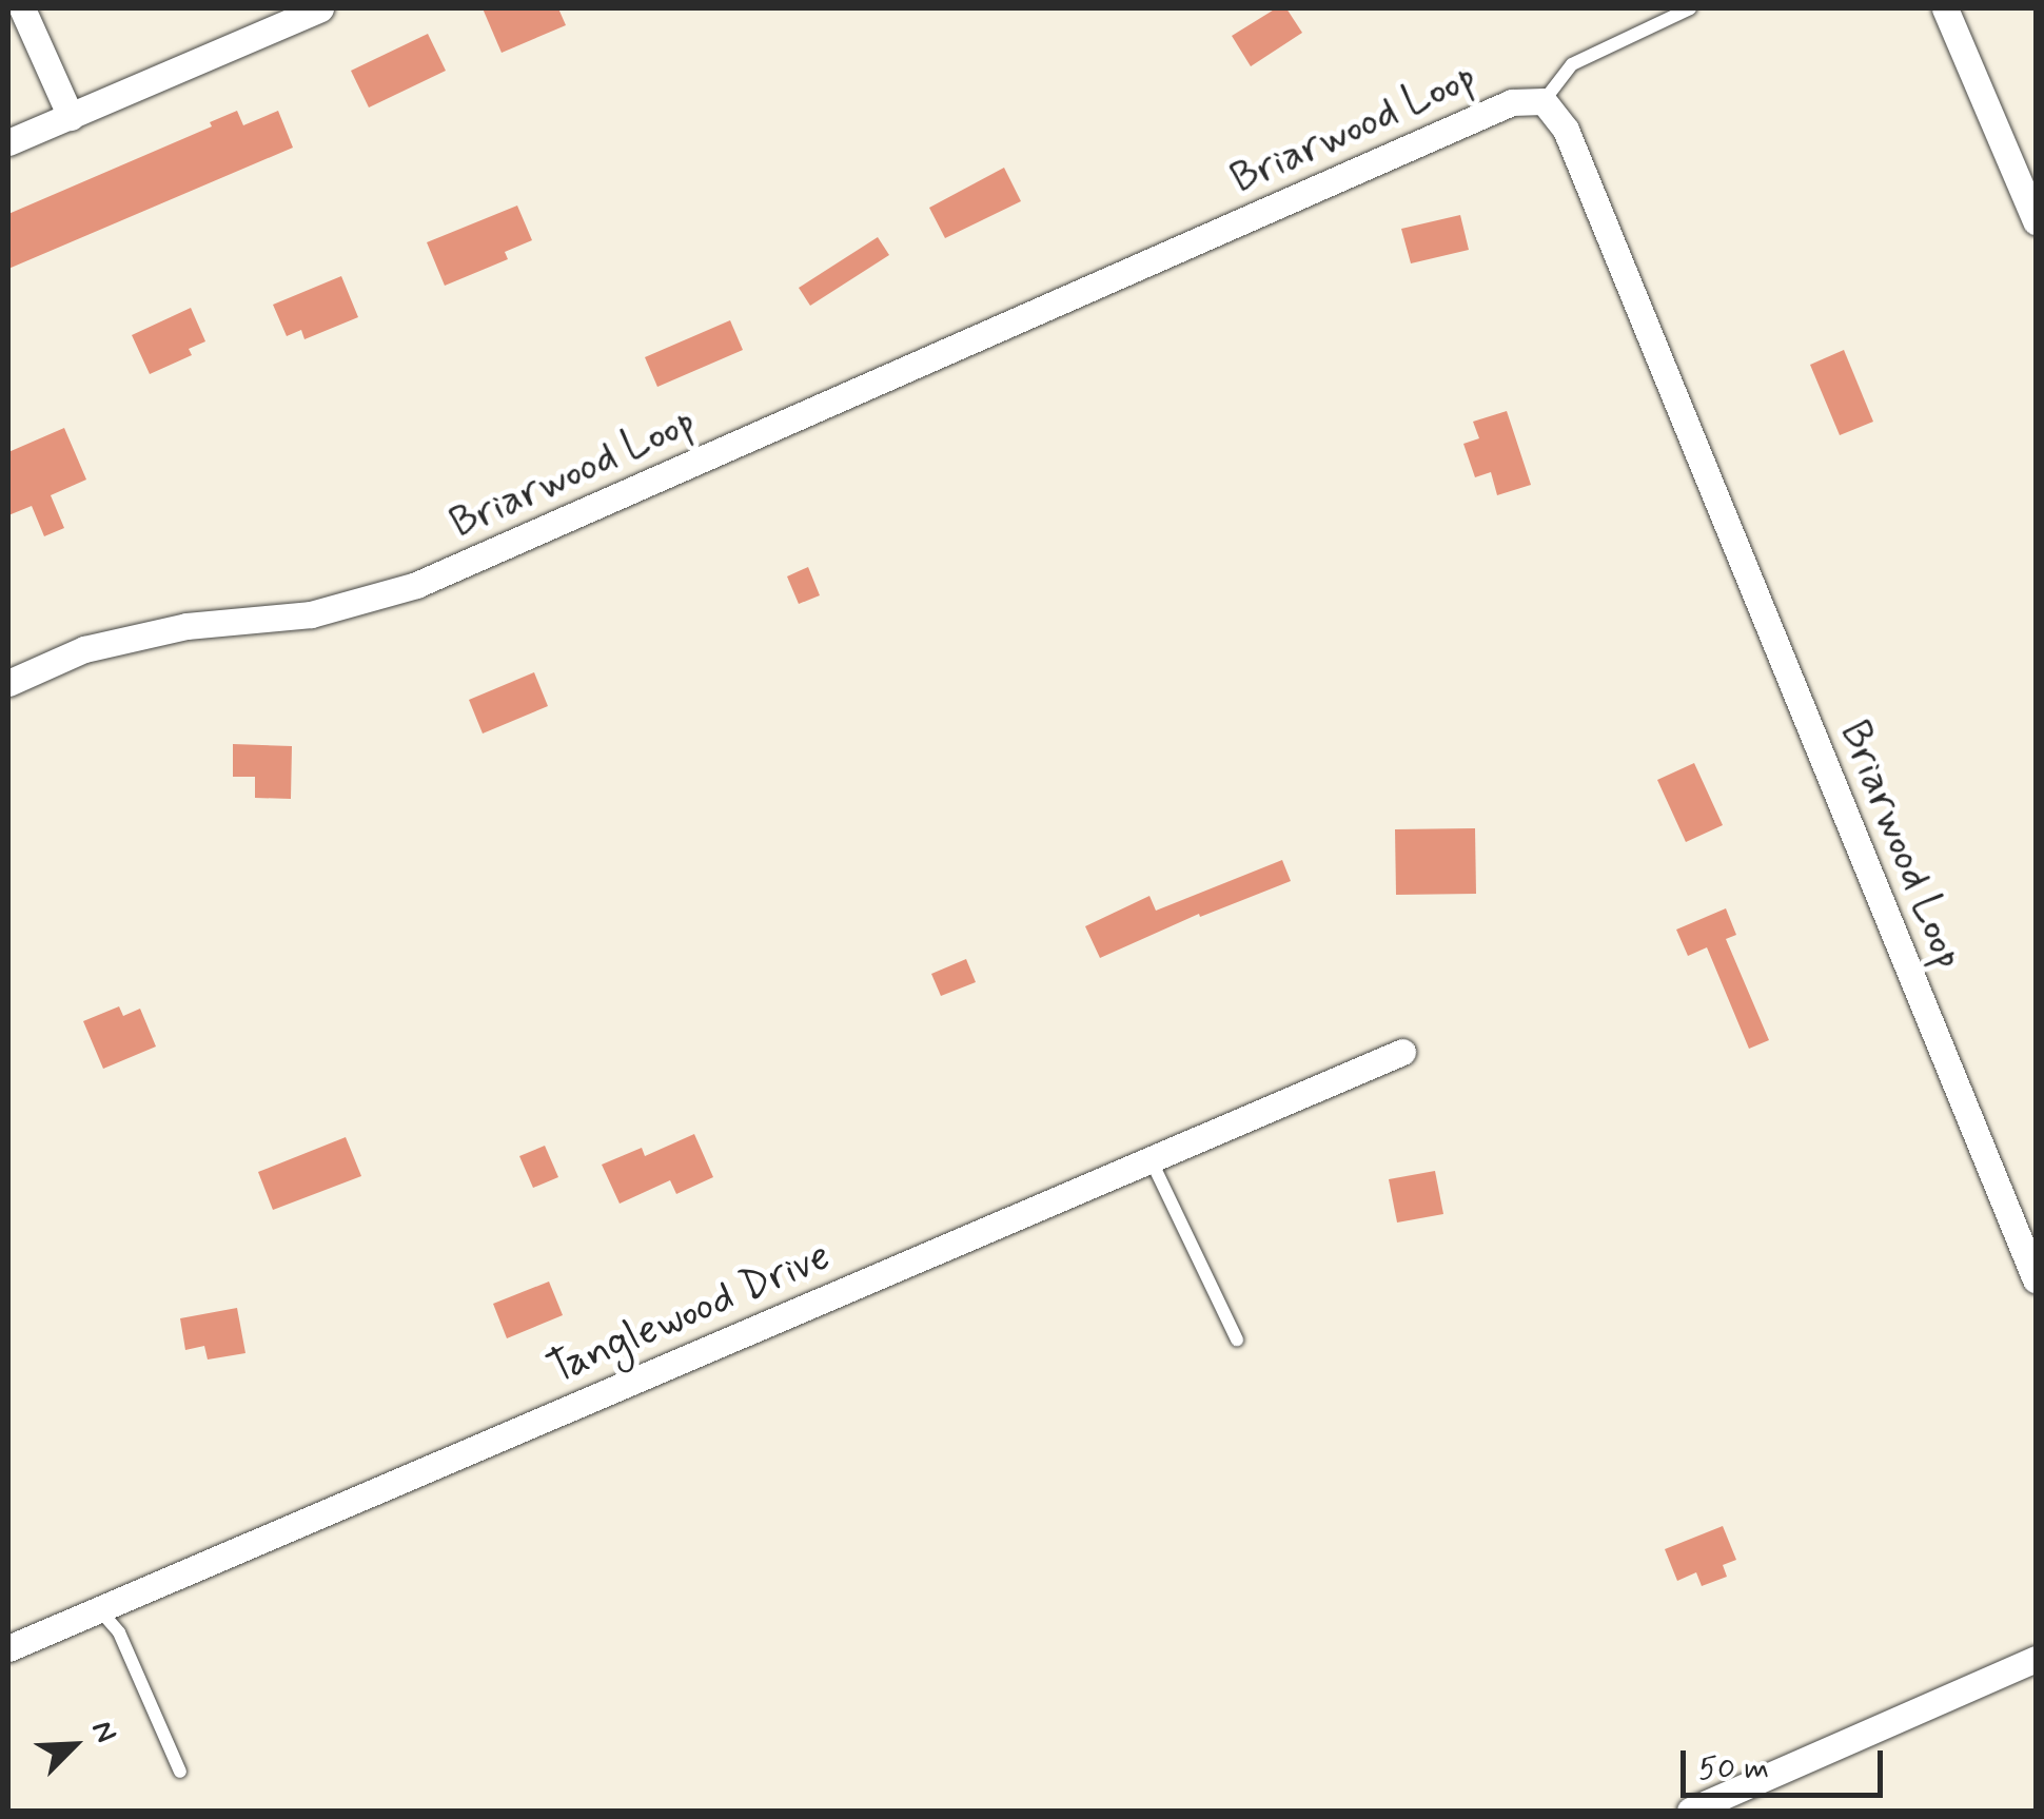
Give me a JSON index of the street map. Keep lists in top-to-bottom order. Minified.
{"streets":{"street":["Briarwood Loop","Tanglewood Drive"]},"scale_bar":"50 m","north":"top right"}
